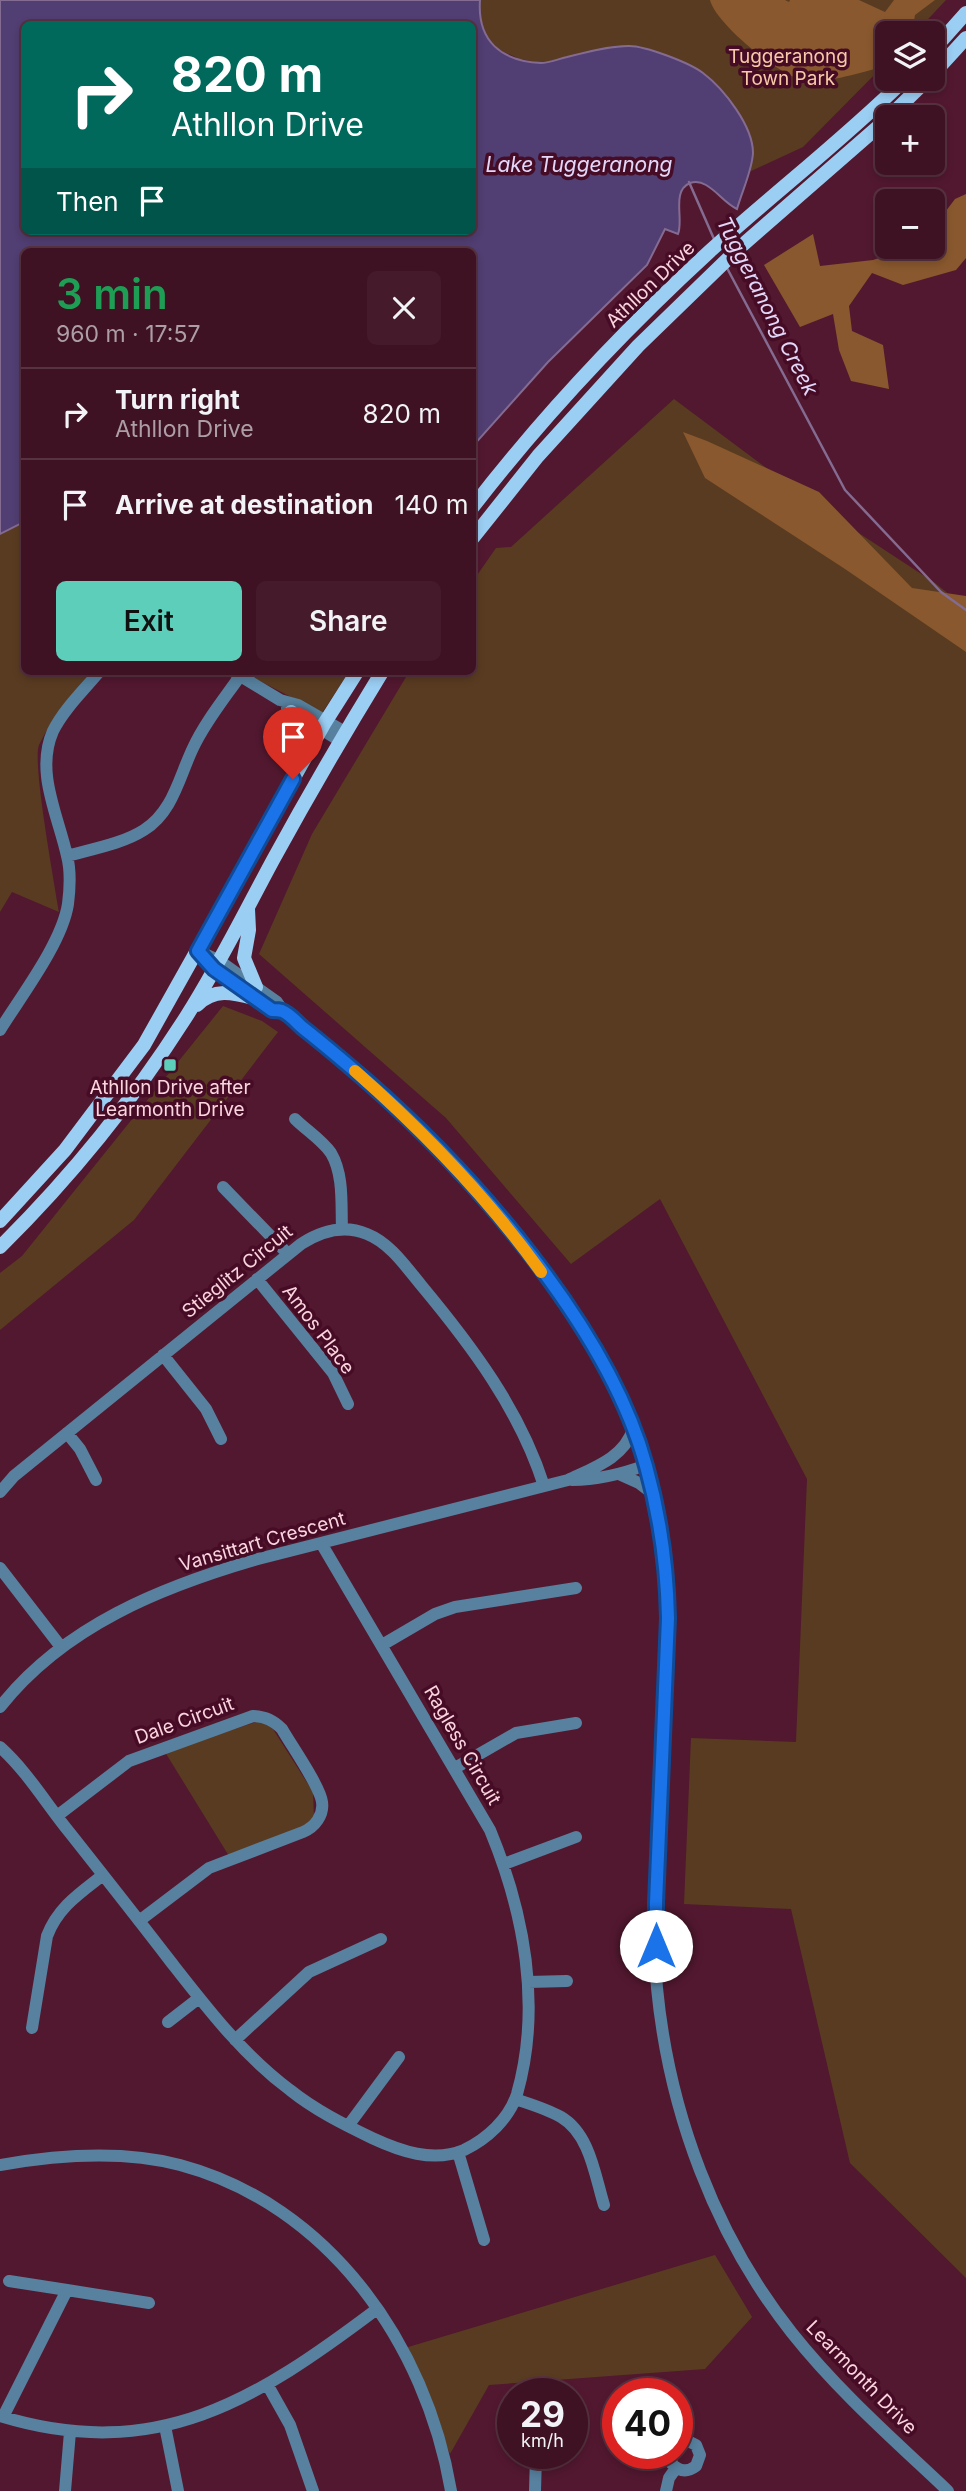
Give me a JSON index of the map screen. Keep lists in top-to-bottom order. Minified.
{"streets":{"main road":["Athllon Drive"],"street":["Stieglitz Circuit","Amos Place","Vansittart Crescent","Dale Circuit","Ragless Circuit","Learmonth Drive"]},"crossings":[["Stieglitz Circuit","Amos Place"],["Vansittart Crescent","Ragless Circuit"],["Vansittart Crescent","Learmonth Drive"],["Dale Circuit","Ragless Circuit"]],"water":["Lake Tuggeranong","Tuggeranong Creek"],"parks":["Tuggeranong Town Park"],"places":{"transit":["Athllon Drive after Learmonth Drive"]},"page":{"map_buttons":["+","−"],"turn":["820 m","Athllon Drive"],"then":"Then","heading":["3 min","960 m · 17:57"],"list":[{"name":"Turn right","note":"Athllon Drive","value":"820 m"},{"name":"Arrive at destination","value":"140 m"}],"buttons":["Exit","Share"],"speed":"29 km/h","limit":"40"}}
